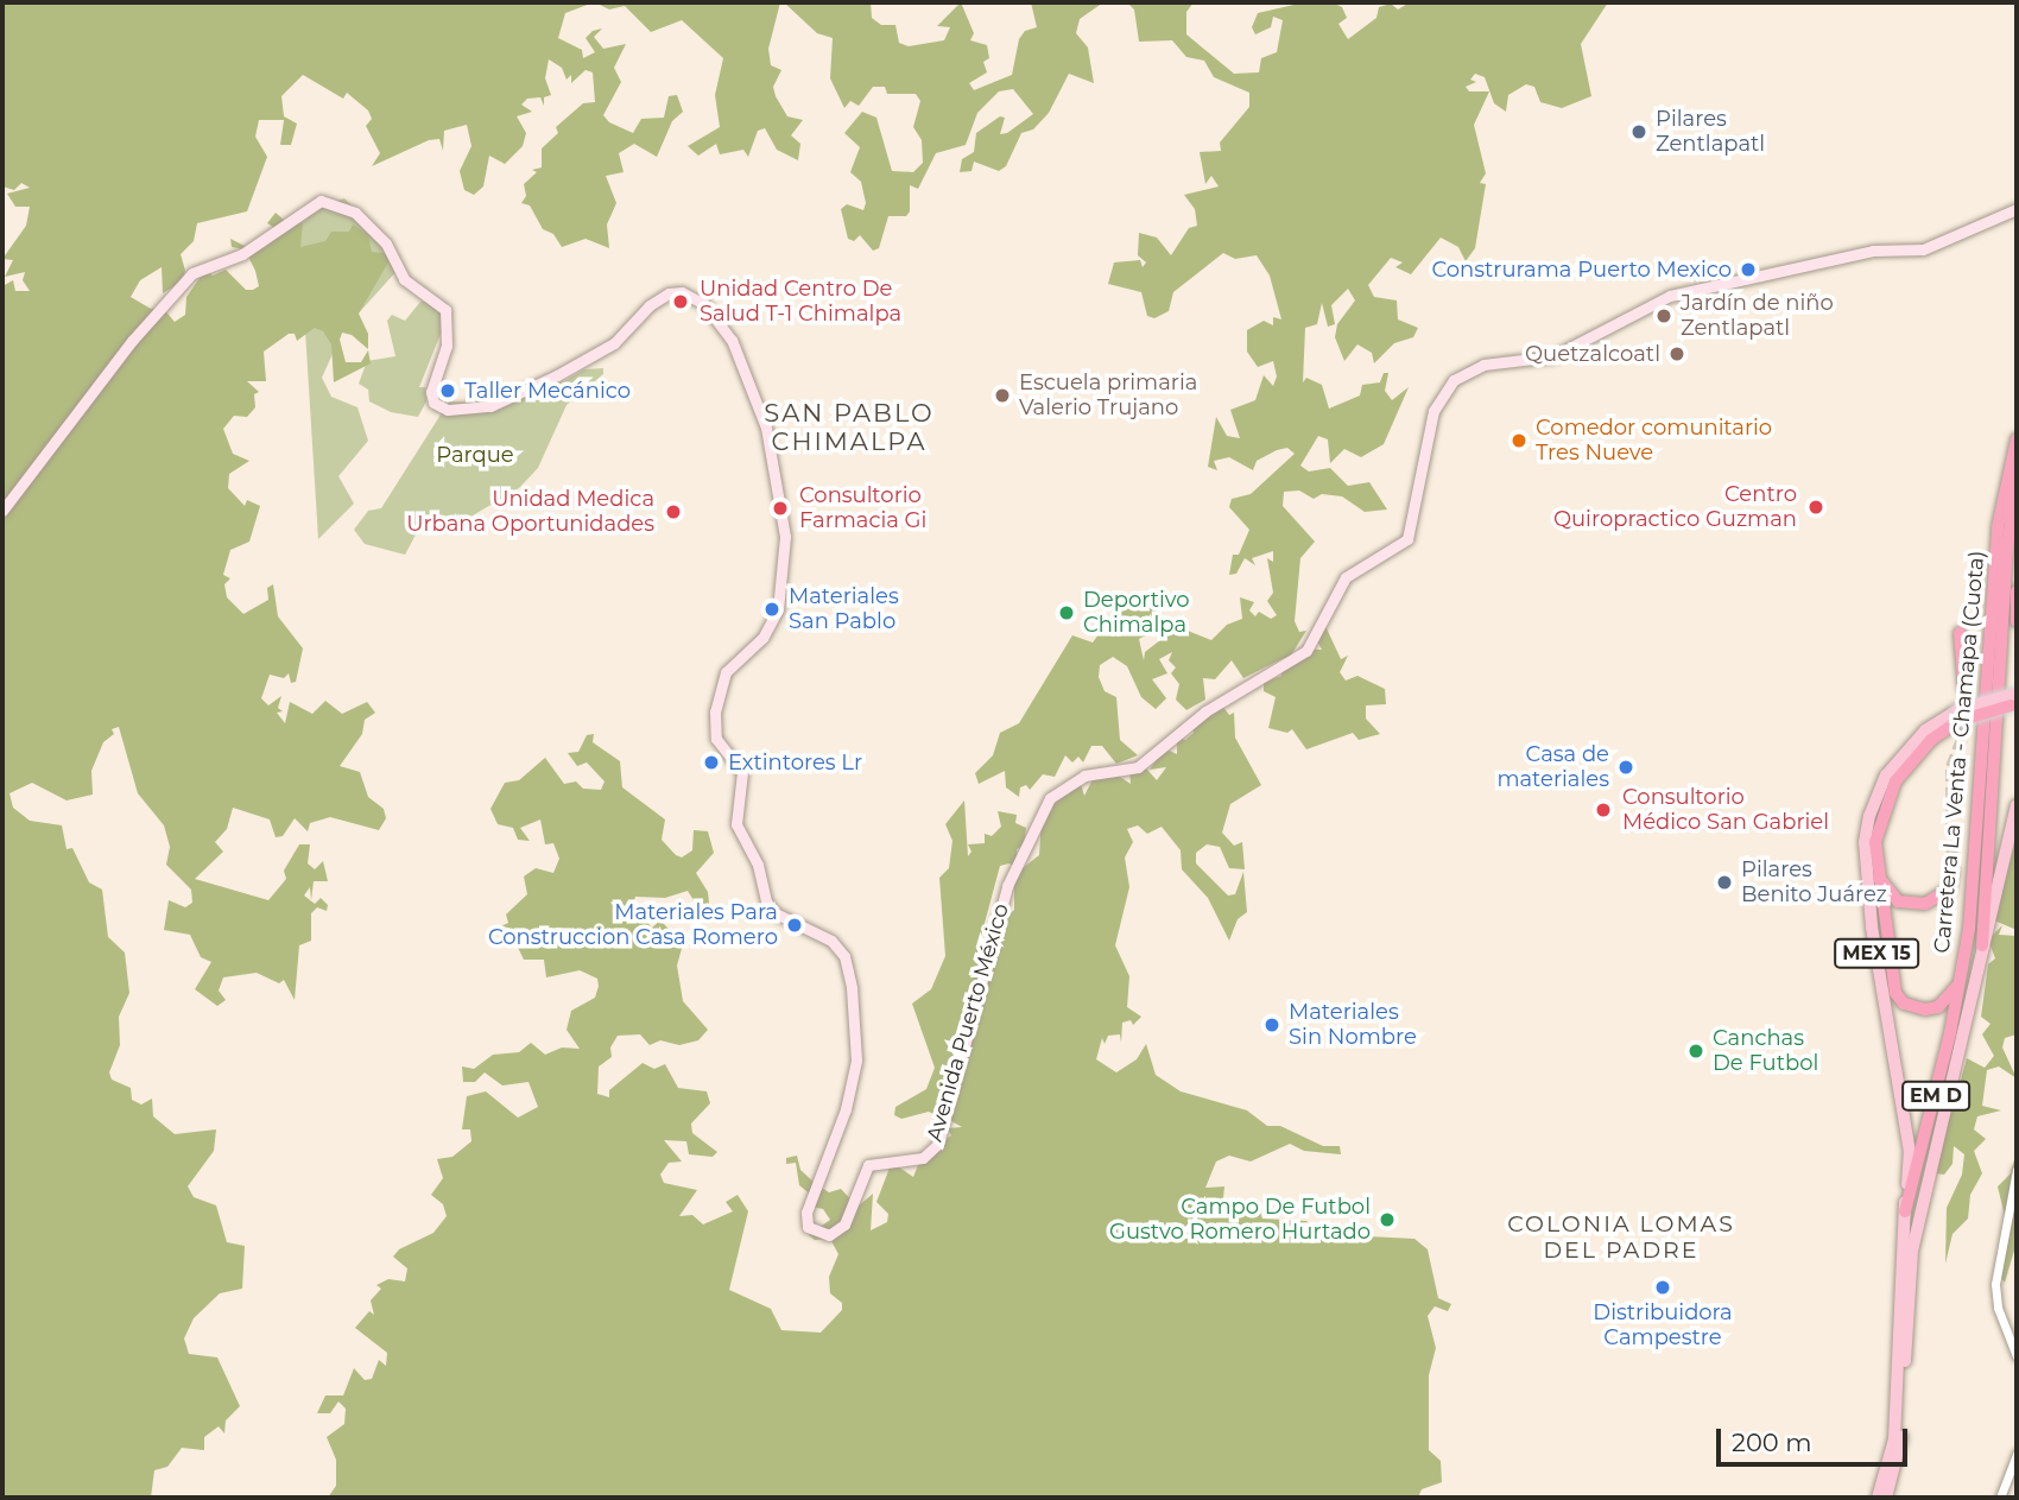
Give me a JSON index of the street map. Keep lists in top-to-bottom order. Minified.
{"streets":{"highway":["Carretera La Venta - Chamapa (Cuota)","EM D"],"main road":["MEX 15","Avenida Puerto México"]},"crossings":[["Carretera La Venta - Chamapa (Cuota)","MEX 15"]],"districts":["SAN PABLO CHIMALPA","COLONIA LOMAS DEL PADRE"],"parks":["Parque"],"places":["Pilares Zentlapatl","Construrama Puerto Mexico","Unidad Centro De Salud T-1 Chimalpa","Jardín de niño Zentlapatl","Quetzalcoatl","Taller Mecánico","Escuela primaria Valerio Trujano","Comedor comunitario Tres Nueve","Centro Quiropractico Guzman","Consultorio Farmacia Gi","Unidad Medica Urbana Oportunidades","Materiales San Pablo","Deportivo Chimalpa","Extintores Lr","Casa de materiales","Consultorio Médico San Gabriel","Pilares Benito Juárez","Materiales Para Construccion Casa Romero","Materiales Sin Nombre","Canchas De Futbol","Campo De Futbol Gustvo Romero Hurtado","Distribuidora Campestre"],"scale_bar":"200 m"}
